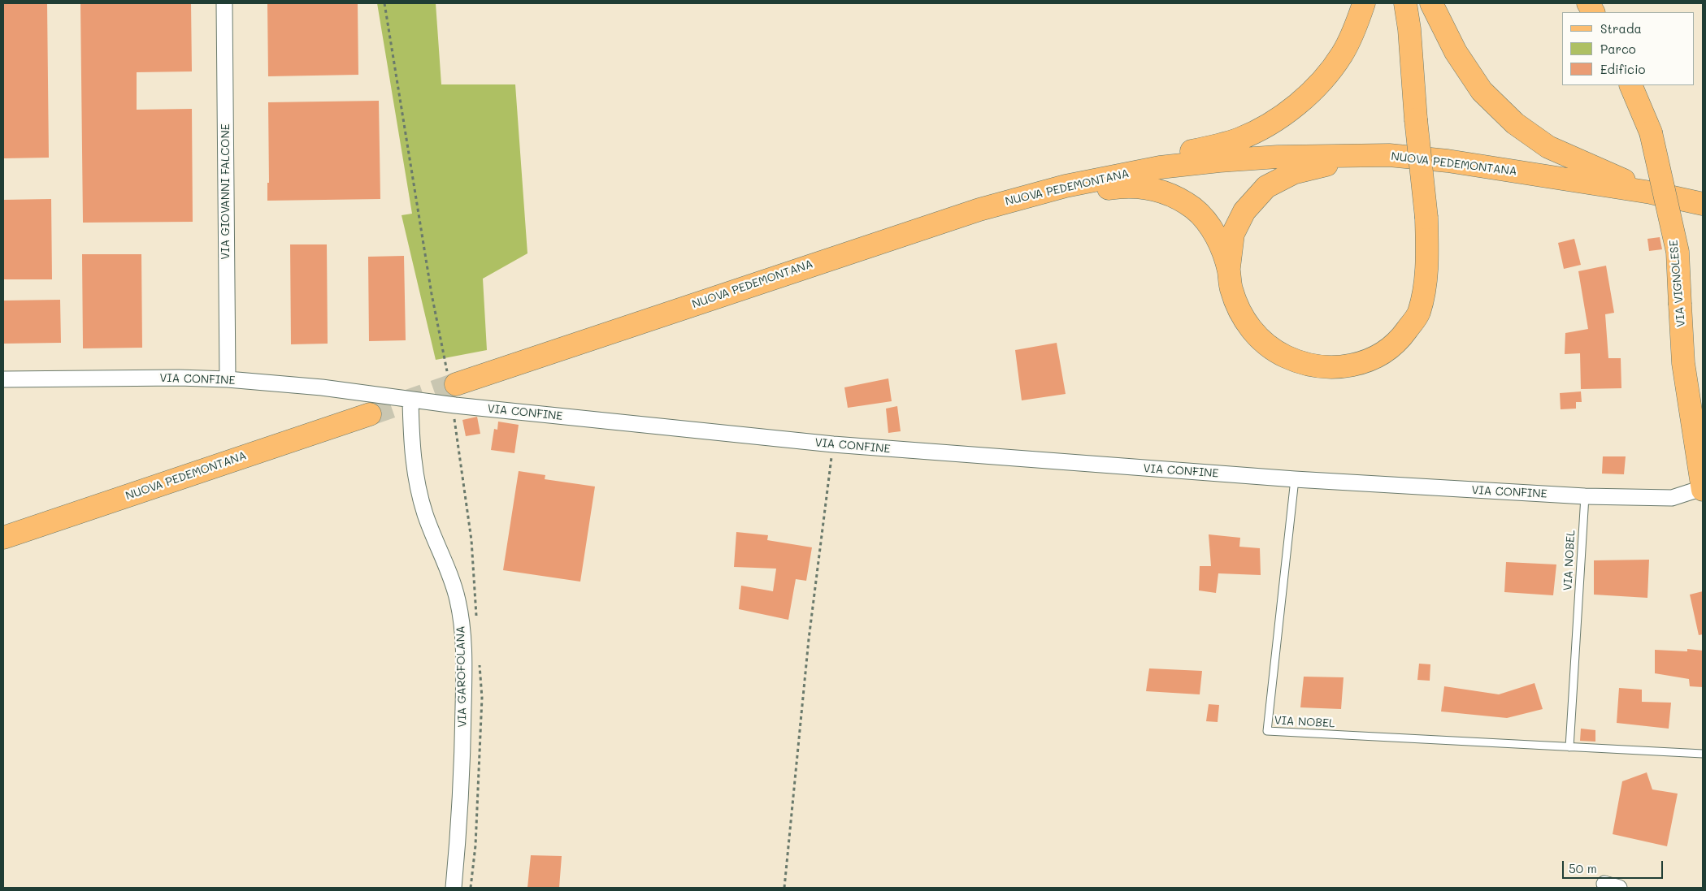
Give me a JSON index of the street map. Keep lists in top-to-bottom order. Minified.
{"streets":{"main road":["NUOVA PEDEMONTANA","VIA VIGNOLESE"],"street":["VIA GIOVANNI FALCONE","VIA CONFINE","VIA GAROFOLANA"],"lane":["VIA NOBEL"]},"crossings":[["VIA GIOVANNI FALCONE","VIA CONFINE"],["VIA VIGNOLESE","VIA CONFINE"],["VIA CONFINE","VIA NOBEL"],["VIA CONFINE","VIA GAROFOLANA"]],"legend":["Strada","Parco","Edificio"],"scale_bar":"50 m"}
